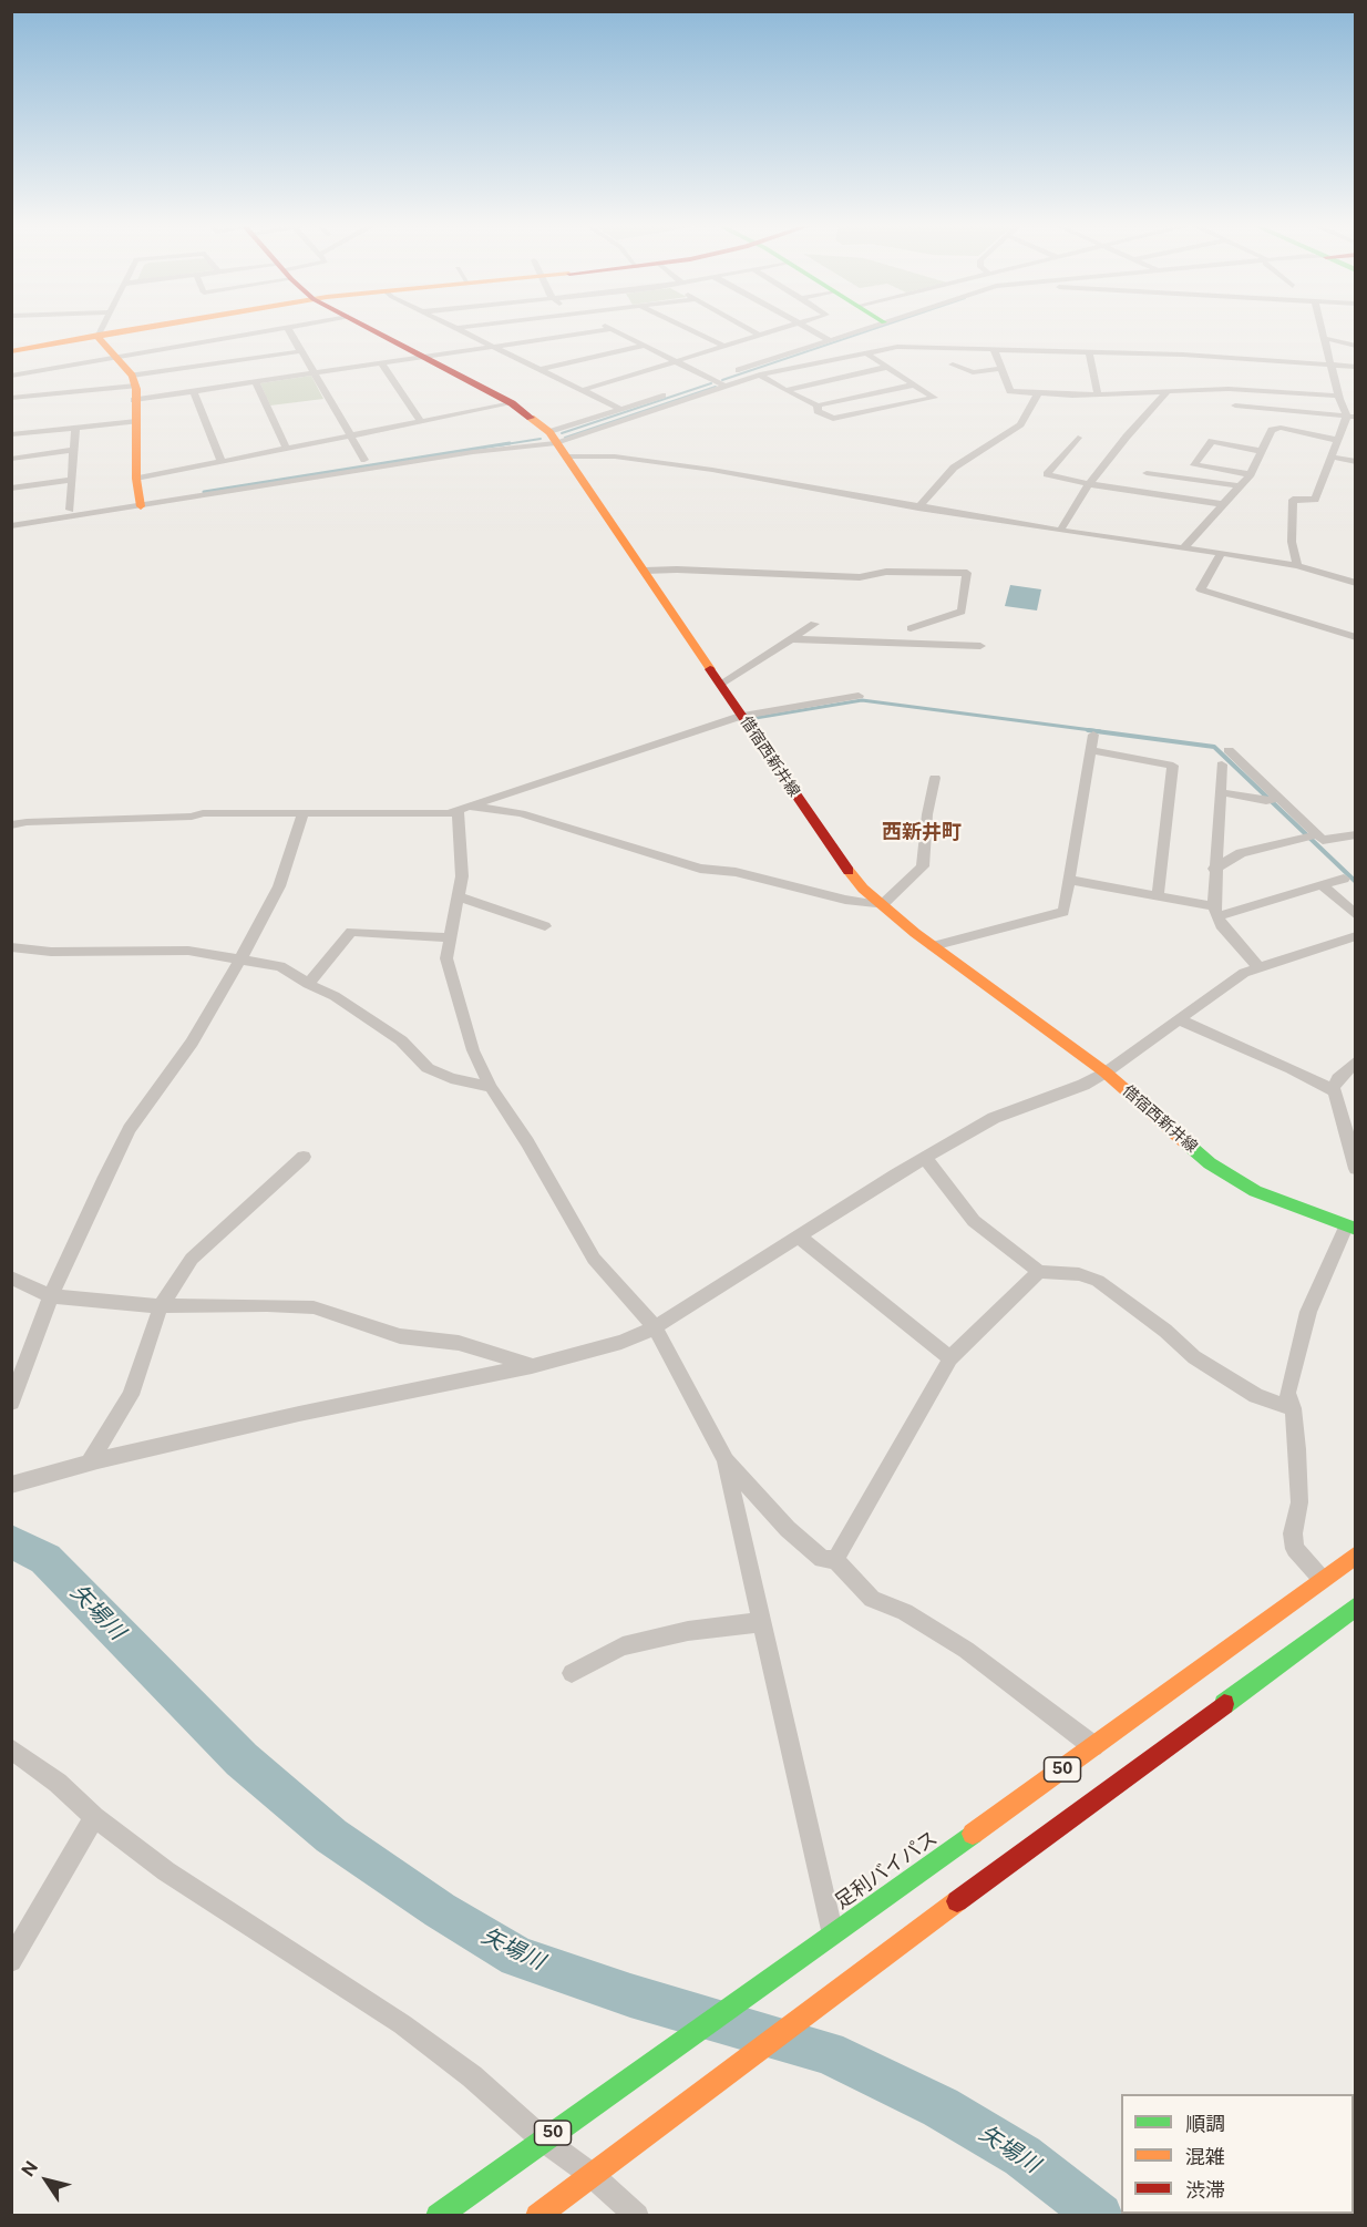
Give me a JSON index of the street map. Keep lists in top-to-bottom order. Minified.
{"streets":{"main road":["借宿西新井線","50","足利バイパス"]},"districts":["西新井町"],"water":["矢場川"],"legend":["順調","混雑","渋滞"],"north":"top left"}
